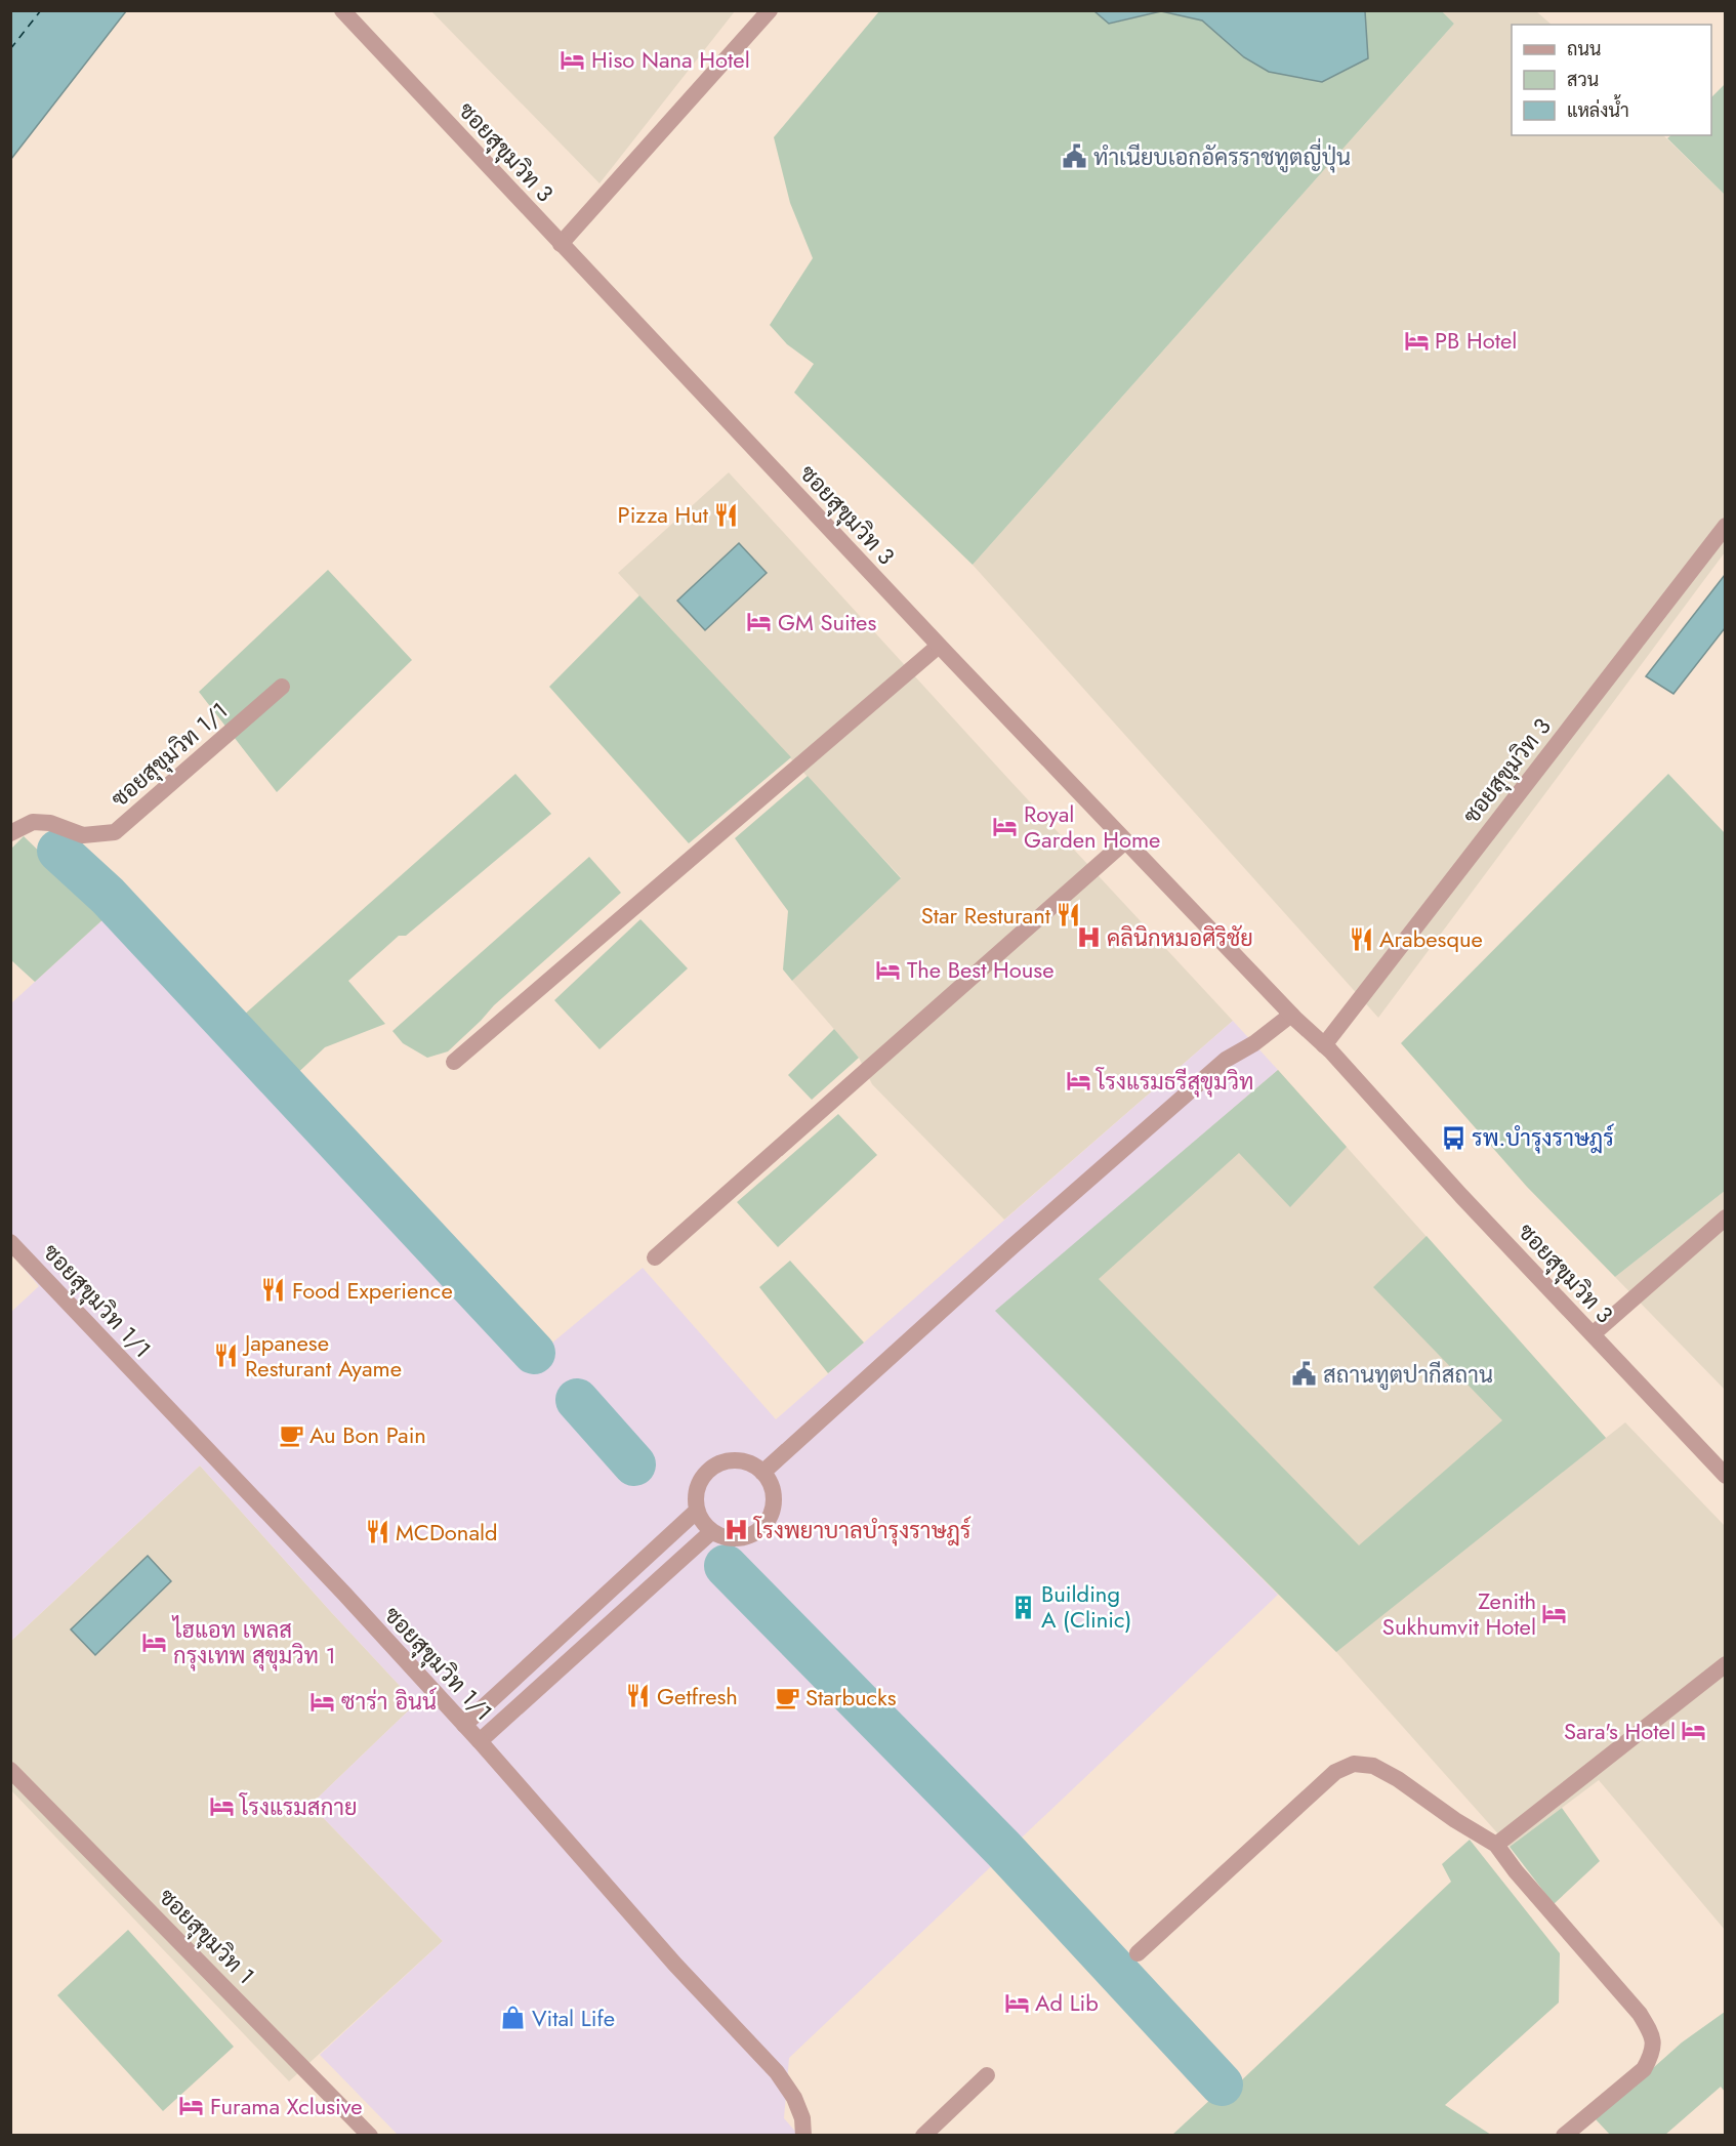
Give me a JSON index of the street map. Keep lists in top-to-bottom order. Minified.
{"streets":{"street":["ซอยสุขุมวิท 3","ซอยสุขุมวิท 1/1","ซอยสุขุมวิท 1"]},"places":{"hotel":["Hiso Nana Hotel","PB Hotel","GM Suites","Royal Garden Home","The Best House","โรงแรมธรีสุขุมวิท","Zenith Sukhumvit Hotel","ไฮแอท เพลส กรุงเทพ สุขุมวิท 1","ซาร่า อินน์","Sara's Hotel","โรงแรมสกาย","Ad Lib","Furama Xclusive"],"public building":["ทำเนียบเอกอัครราชทูตญี่ปุ่น","สถานทูตปากีสถาน"],"restaurant":["Pizza Hut","Star Resturant","Arabesque","Food Experience","Japanese Resturant Ayame","MCDonald","Getfresh"],"hospital":["คลินิกหมอศิริชัย","โรงพยาบาลบำรุงราษฎร์"],"bus stop":["รพ.บำรุงราษฎร์"],"cafe":["Au Bon Pain","Starbucks"],"building":["Building A (Clinic)"],"shop":["Vital Life"]},"legend":["ถนน","สวน","แหล่งน้ำ"]}
